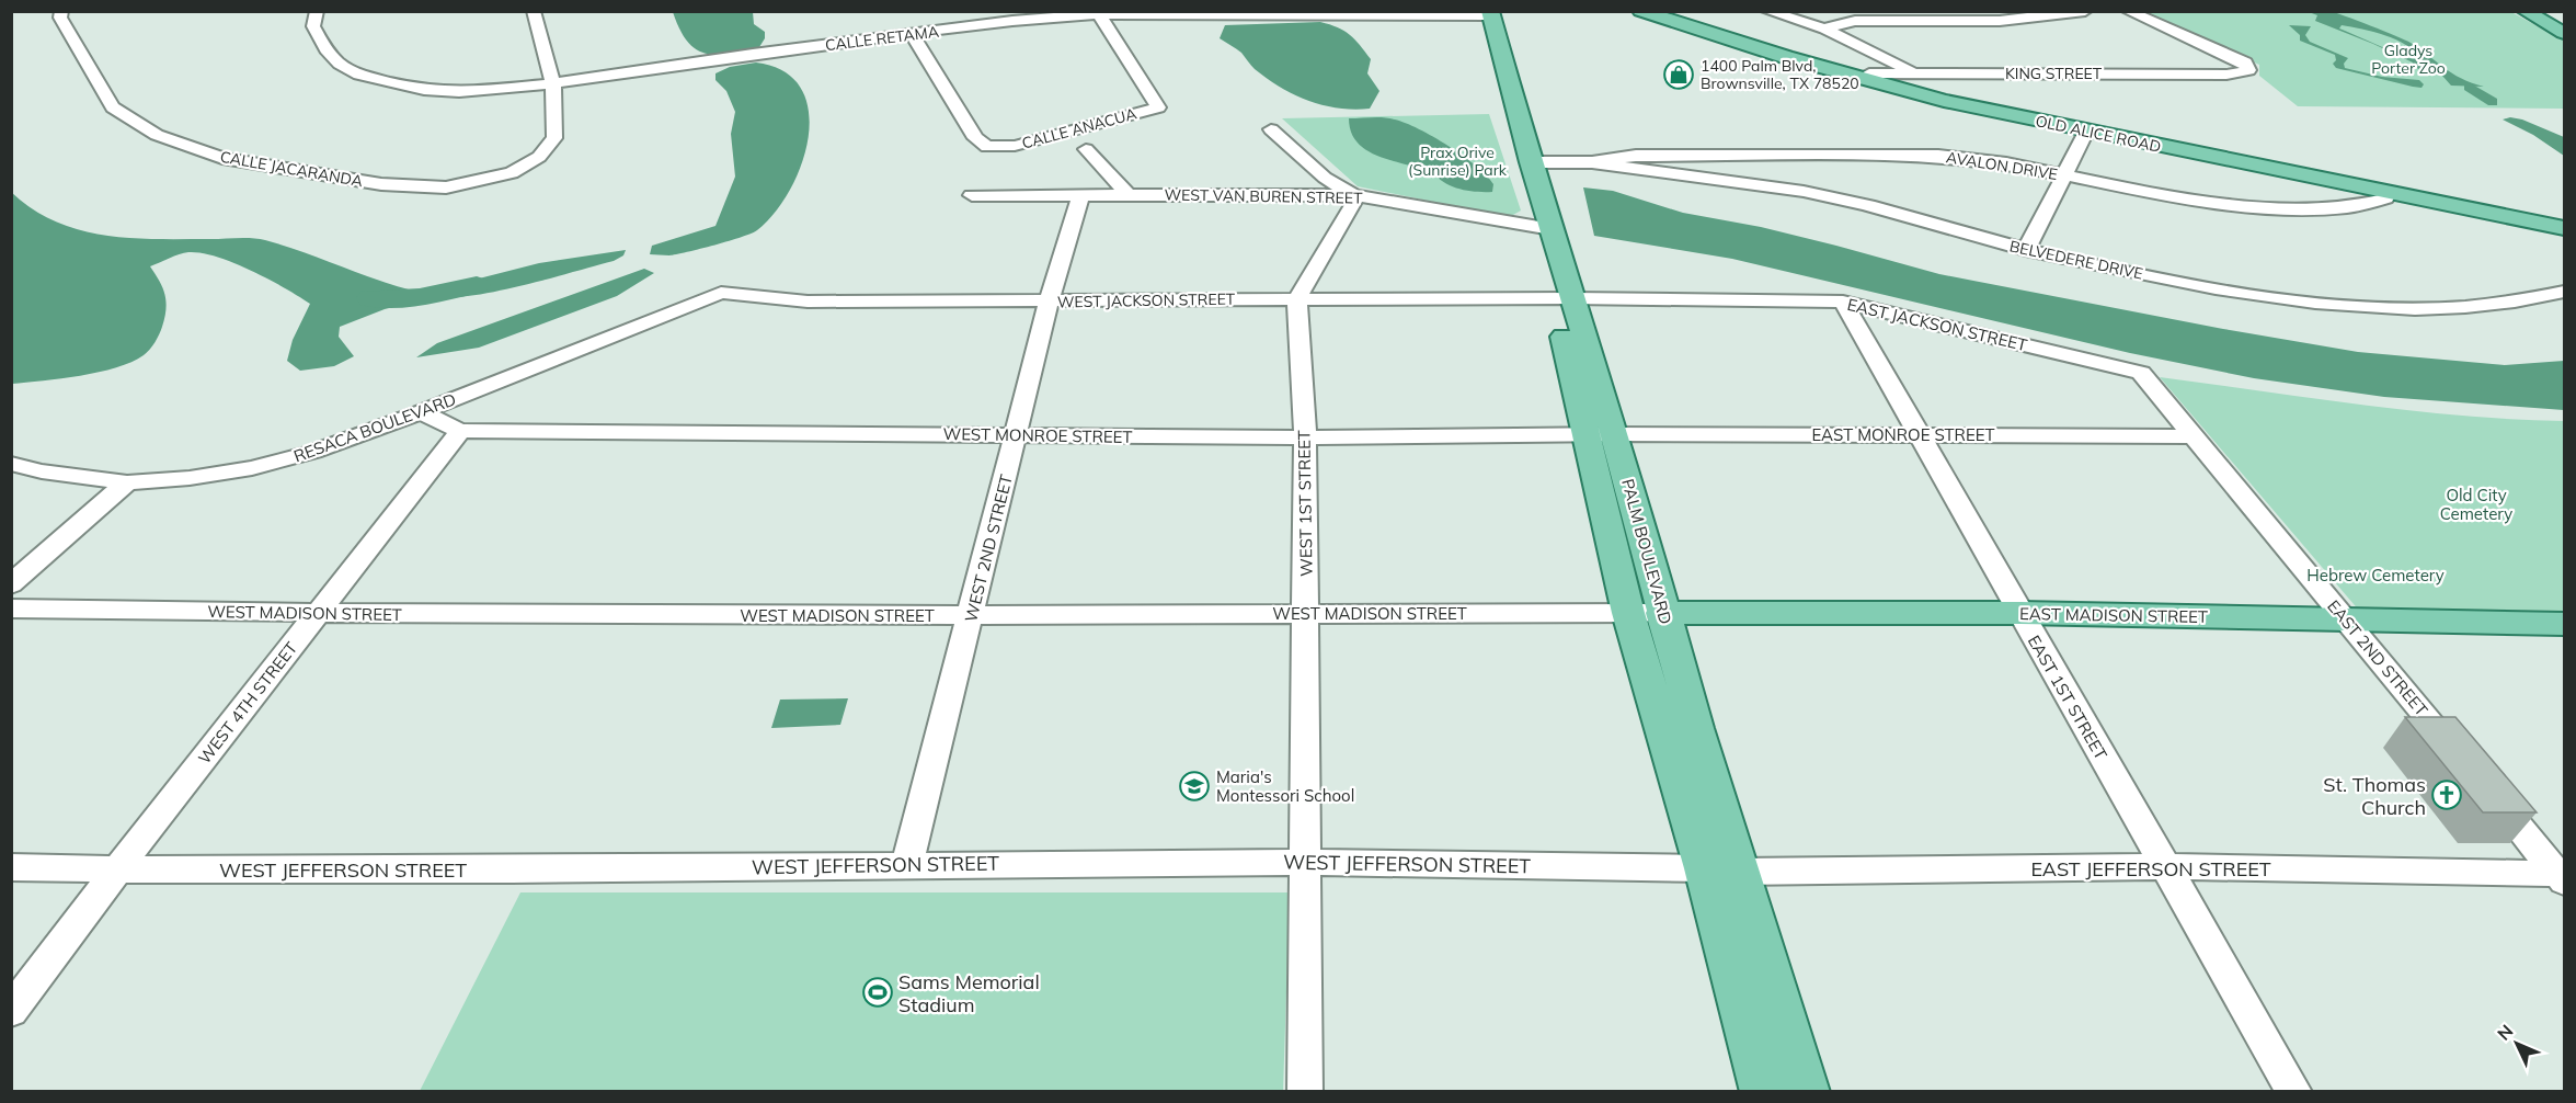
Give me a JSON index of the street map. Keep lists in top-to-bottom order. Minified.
{"streets":{"main road":["OLD ALICE ROAD","PALM BOULEVARD","EAST MADISON STREET"],"street":["CALLE RETAMA","KING STREET","CALLE ANACUA","AVALON DRIVE","CALLE JACARANDA","WEST VAN BUREN STREET","BELVEDERE DRIVE","WEST JACKSON STREET","EAST JACKSON STREET","RESACA BOULEVARD","EAST MONROE STREET","WEST MONROE STREET","WEST 1ST STREET","WEST 2ND STREET","WEST MADISON STREET","EAST 2ND STREET","EAST 1ST STREET","WEST 4TH STREET","WEST JEFFERSON STREET","EAST JEFFERSON STREET"]},"crossings":[["CALLE RETAMA","CALLE ANACUA"],["CALLE RETAMA","CALLE JACARANDA"],["CALLE RETAMA","PALM BOULEVARD"],["KING STREET","OLD ALICE ROAD"],["OLD ALICE ROAD","AVALON DRIVE"],["AVALON DRIVE","BELVEDERE DRIVE"],["AVALON DRIVE","PALM BOULEVARD"],["WEST VAN BUREN STREET","WEST 2ND STREET"],["WEST VAN BUREN STREET","PALM BOULEVARD"],["WEST JACKSON STREET","EAST JACKSON STREET"],["WEST JACKSON STREET","RESACA BOULEVARD"],["WEST JACKSON STREET","WEST 1ST STREET"],["WEST JACKSON STREET","WEST 2ND STREET"],["WEST JACKSON STREET","PALM BOULEVARD"],["EAST JACKSON STREET","PALM BOULEVARD"],["EAST JACKSON STREET","EAST 2ND STREET"],["EAST JACKSON STREET","EAST 1ST STREET"],["EAST MONROE STREET","WEST MONROE STREET"],["EAST MONROE STREET","PALM BOULEVARD"],["EAST MONROE STREET","EAST 2ND STREET"],["EAST MONROE STREET","EAST 1ST STREET"],["WEST MONROE STREET","WEST 1ST STREET"],["WEST MONROE STREET","WEST 2ND STREET"],["WEST MONROE STREET","PALM BOULEVARD"],["WEST MONROE STREET","WEST 4TH STREET"],["WEST 1ST STREET","WEST MADISON STREET"],["WEST 1ST STREET","WEST JEFFERSON STREET"],["WEST 2ND STREET","WEST MADISON STREET"],["WEST 2ND STREET","WEST JEFFERSON STREET"],["PALM BOULEVARD","WEST MADISON STREET"],["PALM BOULEVARD","EAST MADISON STREET"],["PALM BOULEVARD","WEST JEFFERSON STREET"],["PALM BOULEVARD","EAST JEFFERSON STREET"],["WEST MADISON STREET","EAST MADISON STREET"],["WEST MADISON STREET","WEST 4TH STREET"],["EAST MADISON STREET","EAST 2ND STREET"],["EAST MADISON STREET","EAST 1ST STREET"],["EAST 1ST STREET","EAST JEFFERSON STREET"],["WEST 4TH STREET","WEST JEFFERSON STREET"],["WEST JEFFERSON STREET","EAST JEFFERSON STREET"]],"parks":["Gladys Porter Zoo","Prax Orive (Sunrise) Park","Old City Cemetery","Hebrew Cemetery"],"places":{"shop":["1400 Palm Blvd, Brownsville, TX 78520"],"school or university":["Maria's Montessori School"],"church":["St. Thomas Church"],"sports":["Sams Memorial Stadium"]},"north":"top left"}
